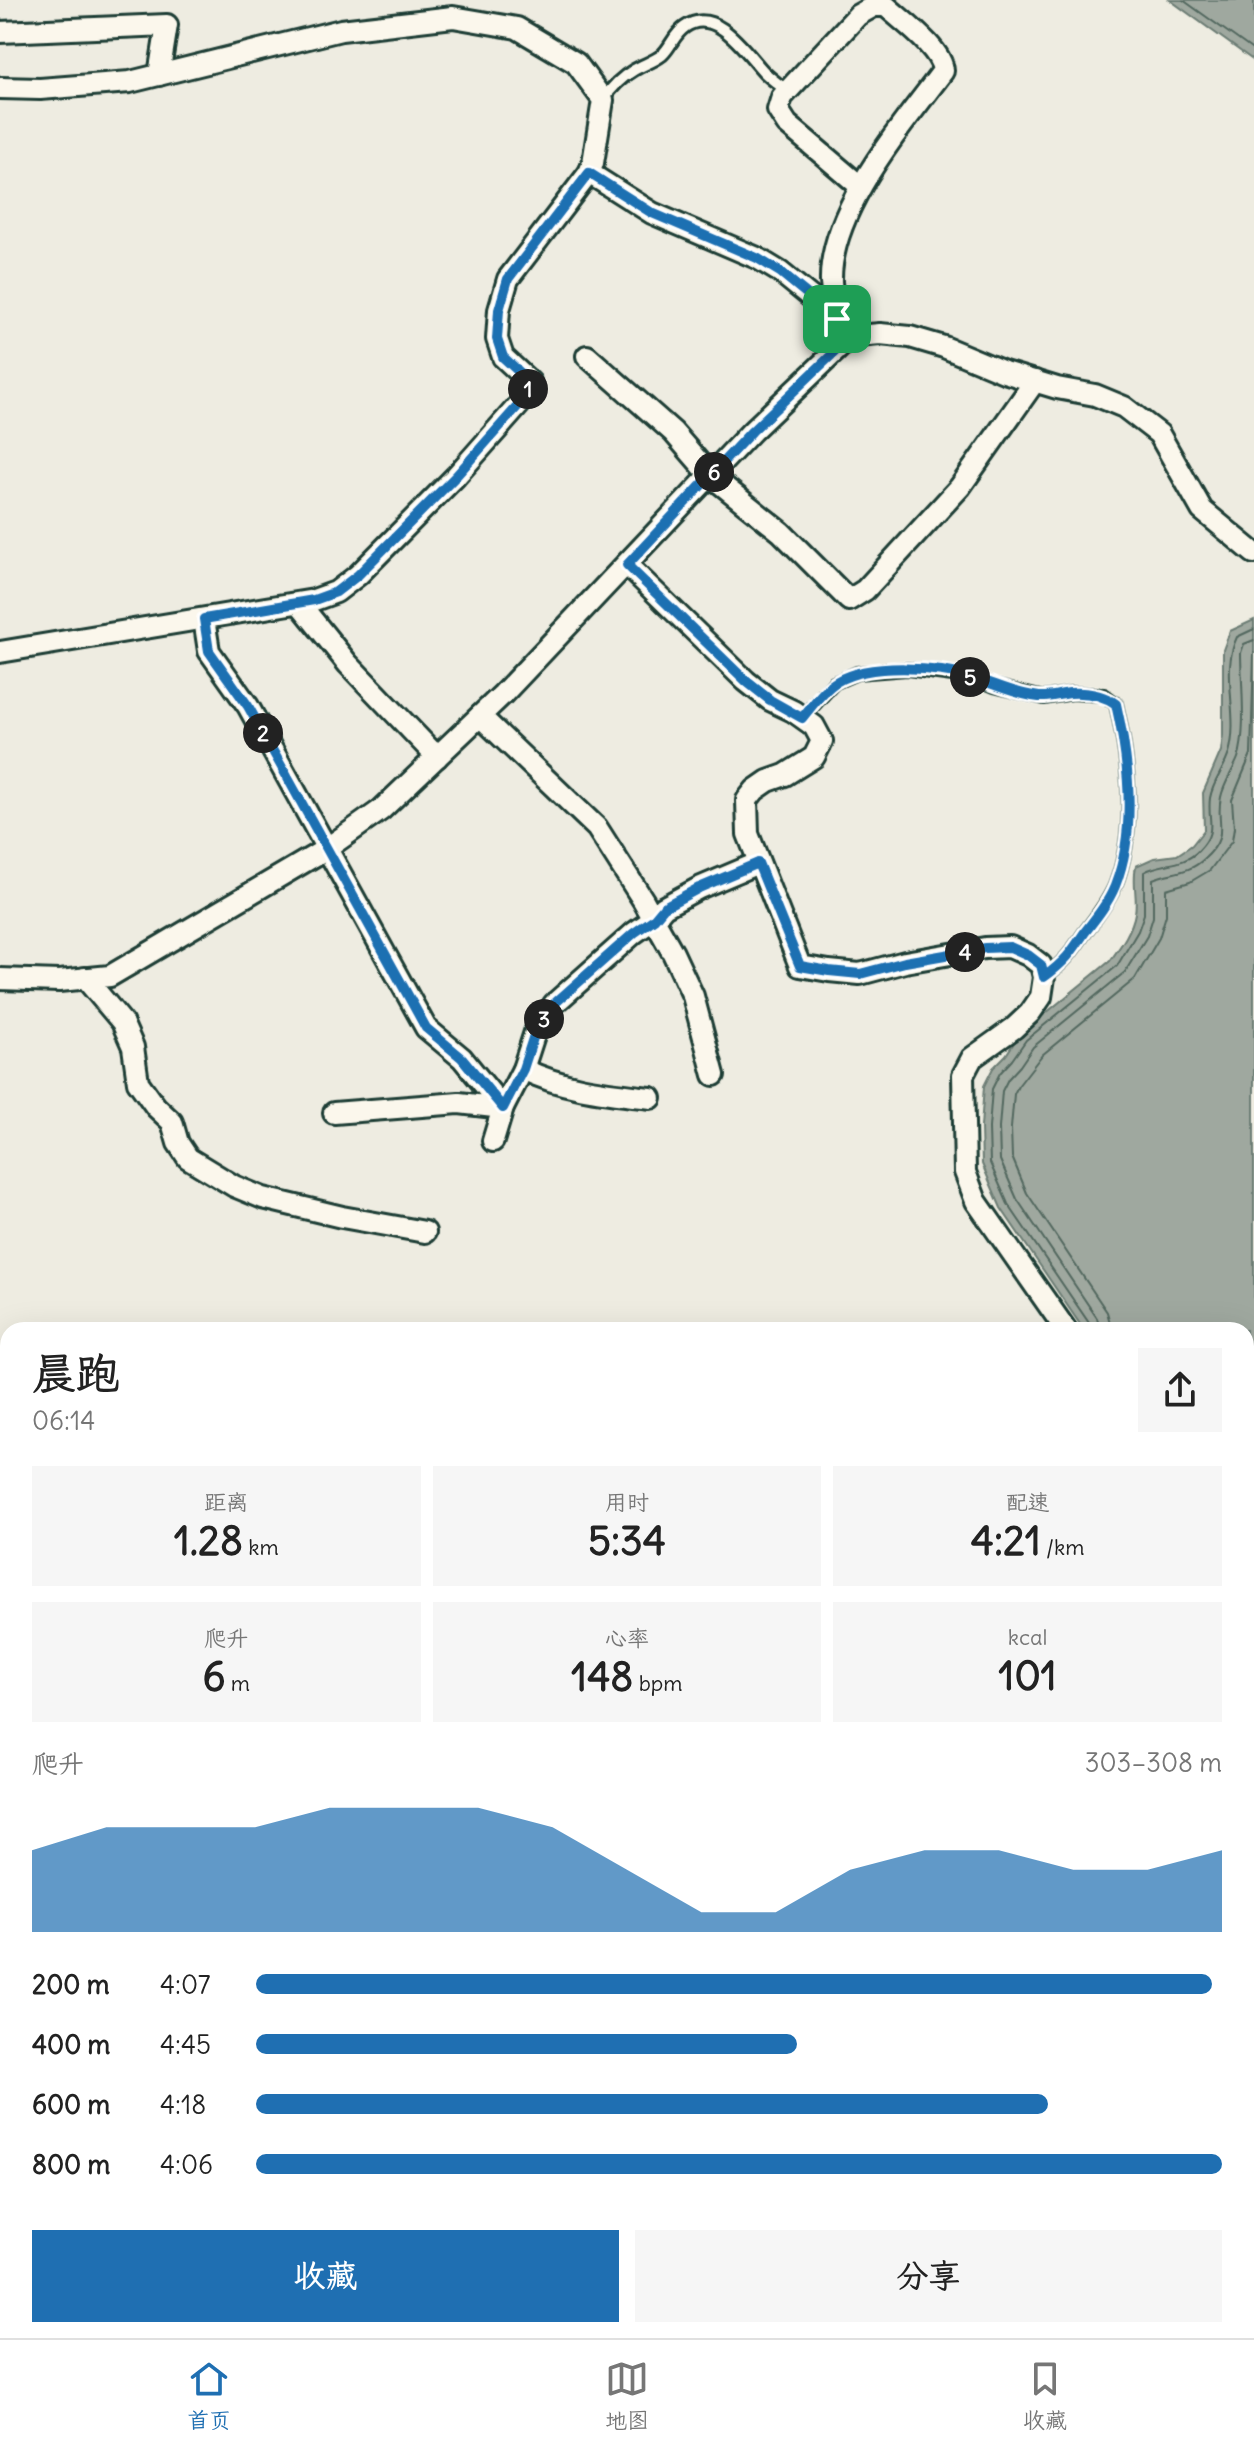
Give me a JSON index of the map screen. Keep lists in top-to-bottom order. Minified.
{"page":{"pins":["1","6","5","2","4","3"],"heading":["晨跑","06:14"],"stats":[["距离","1.28 km"],["用时","5:34"],["配速","4:21 /km"],["爬升","6 m"],["心率","148 bpm"],["kcal","101"]],"chart":["爬升","303–308 m"],"list":[{"name":"200 m","note":"4:07"},{"name":"400 m","note":"4:45"},{"name":"600 m","note":"4:18"},{"name":"800 m","note":"4:06"}],"buttons":["收藏","分享"],"tabs":["首页","地图","收藏"]}}
